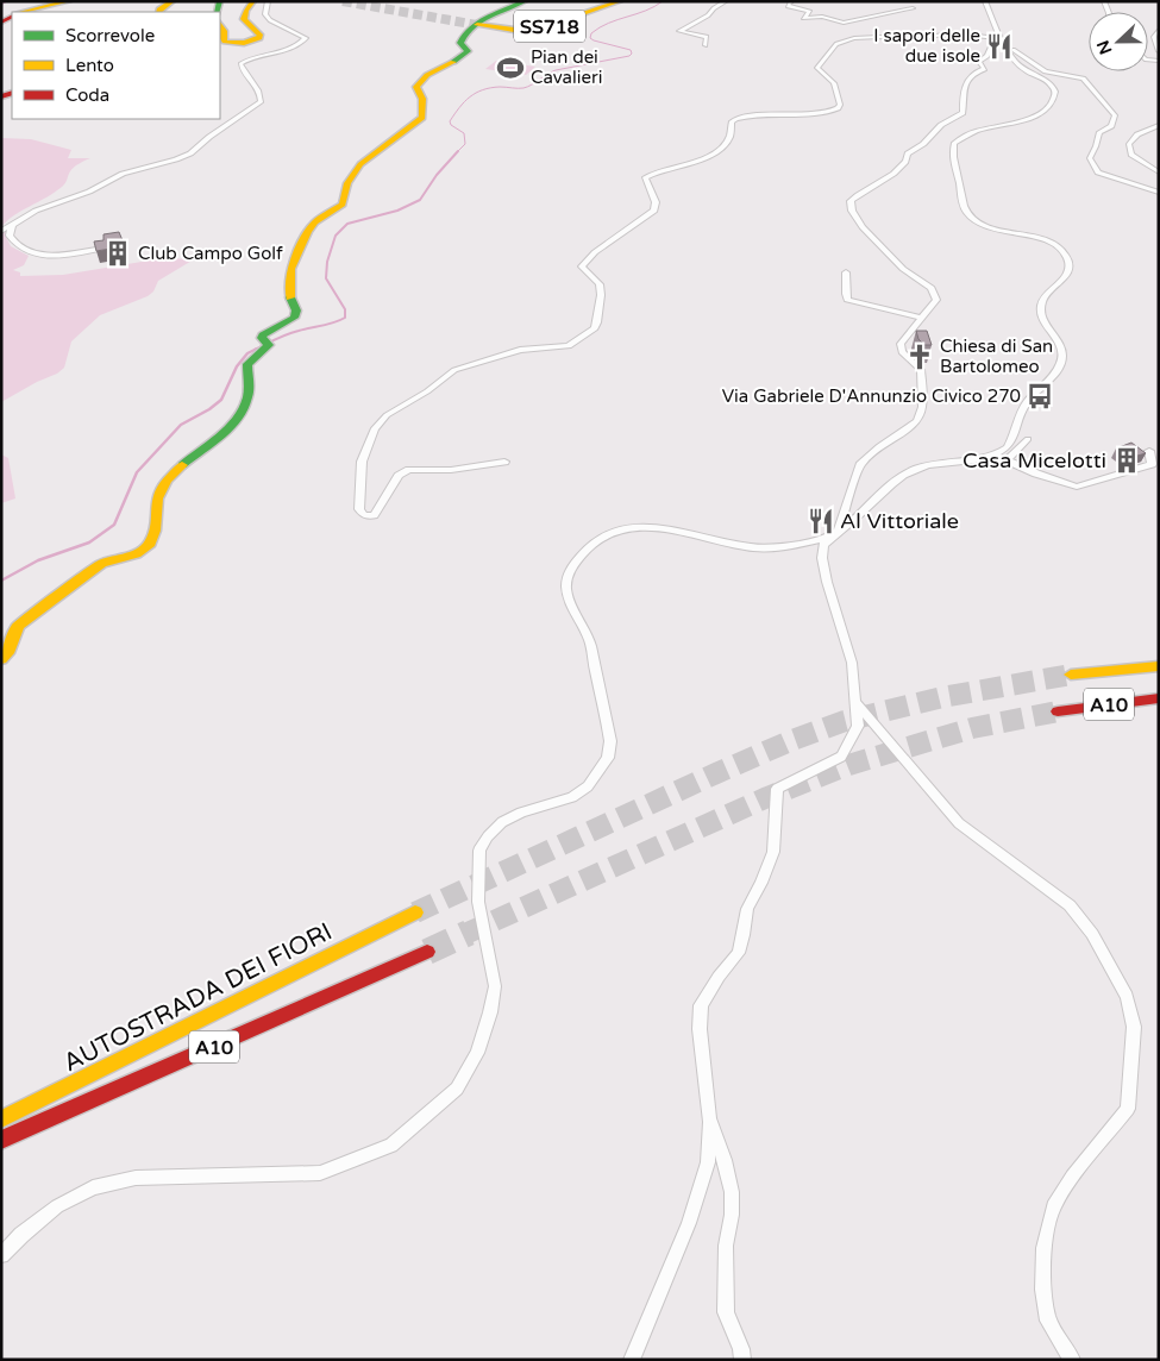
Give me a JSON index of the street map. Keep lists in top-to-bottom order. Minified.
{"streets":{"main road":["SS718","A10","AUTOSTRADA DEI FIORI"]},"places":{"restaurant":["I sapori delle due isole","Al Vittoriale"],"sports":["Pian dei Cavalieri"],"building":["Club Campo Golf","Casa Micelotti"],"church":["Chiesa di San Bartolomeo"],"bus stop":["Via Gabriele D'Annunzio Civico 270"]},"legend":["Scorrevole","Lento","Coda"],"north":"left"}
